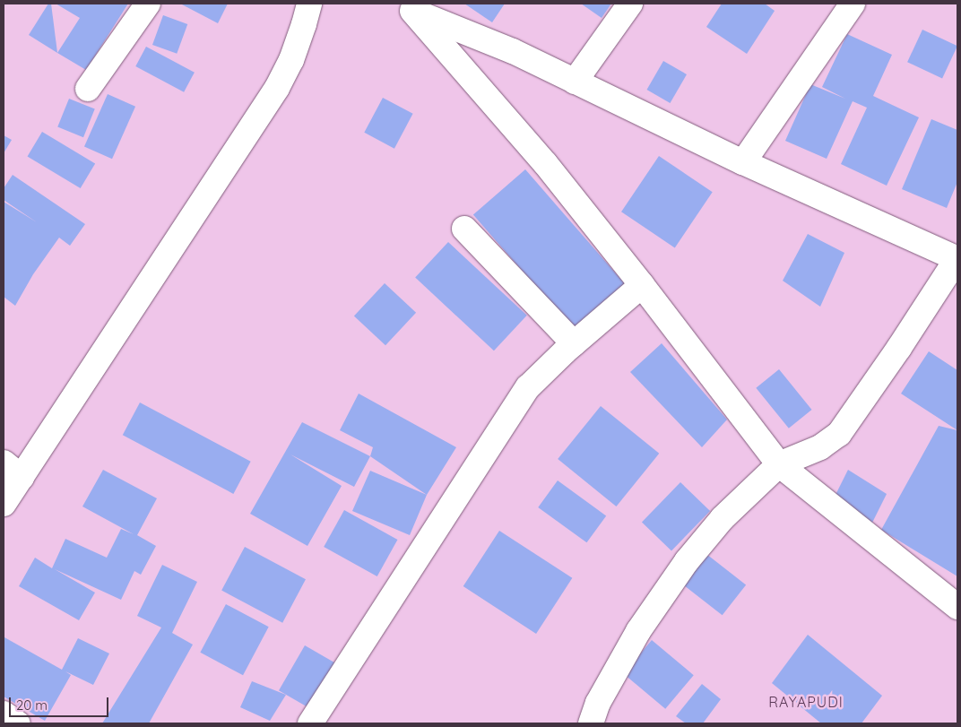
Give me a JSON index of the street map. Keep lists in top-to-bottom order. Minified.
{"districts":["RAYAPUDI"],"scale_bar":"20 m"}
